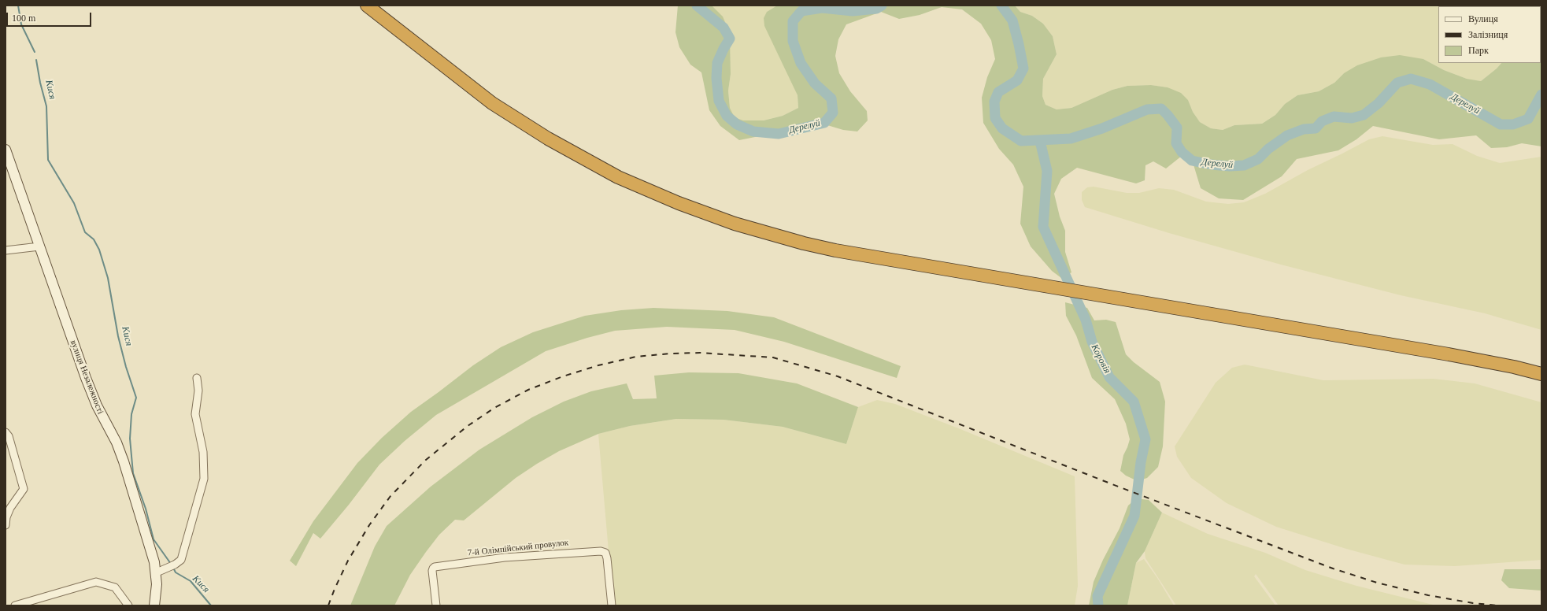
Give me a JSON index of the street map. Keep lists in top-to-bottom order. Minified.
{"streets":{"street":["вулиця Незалежності","7-й Олімпійський провулок"]},"water":["Кися","Дерелуй","Коровія"],"legend":["Вулиця","Залізниця","Парк"],"scale_bar":"100 m"}
